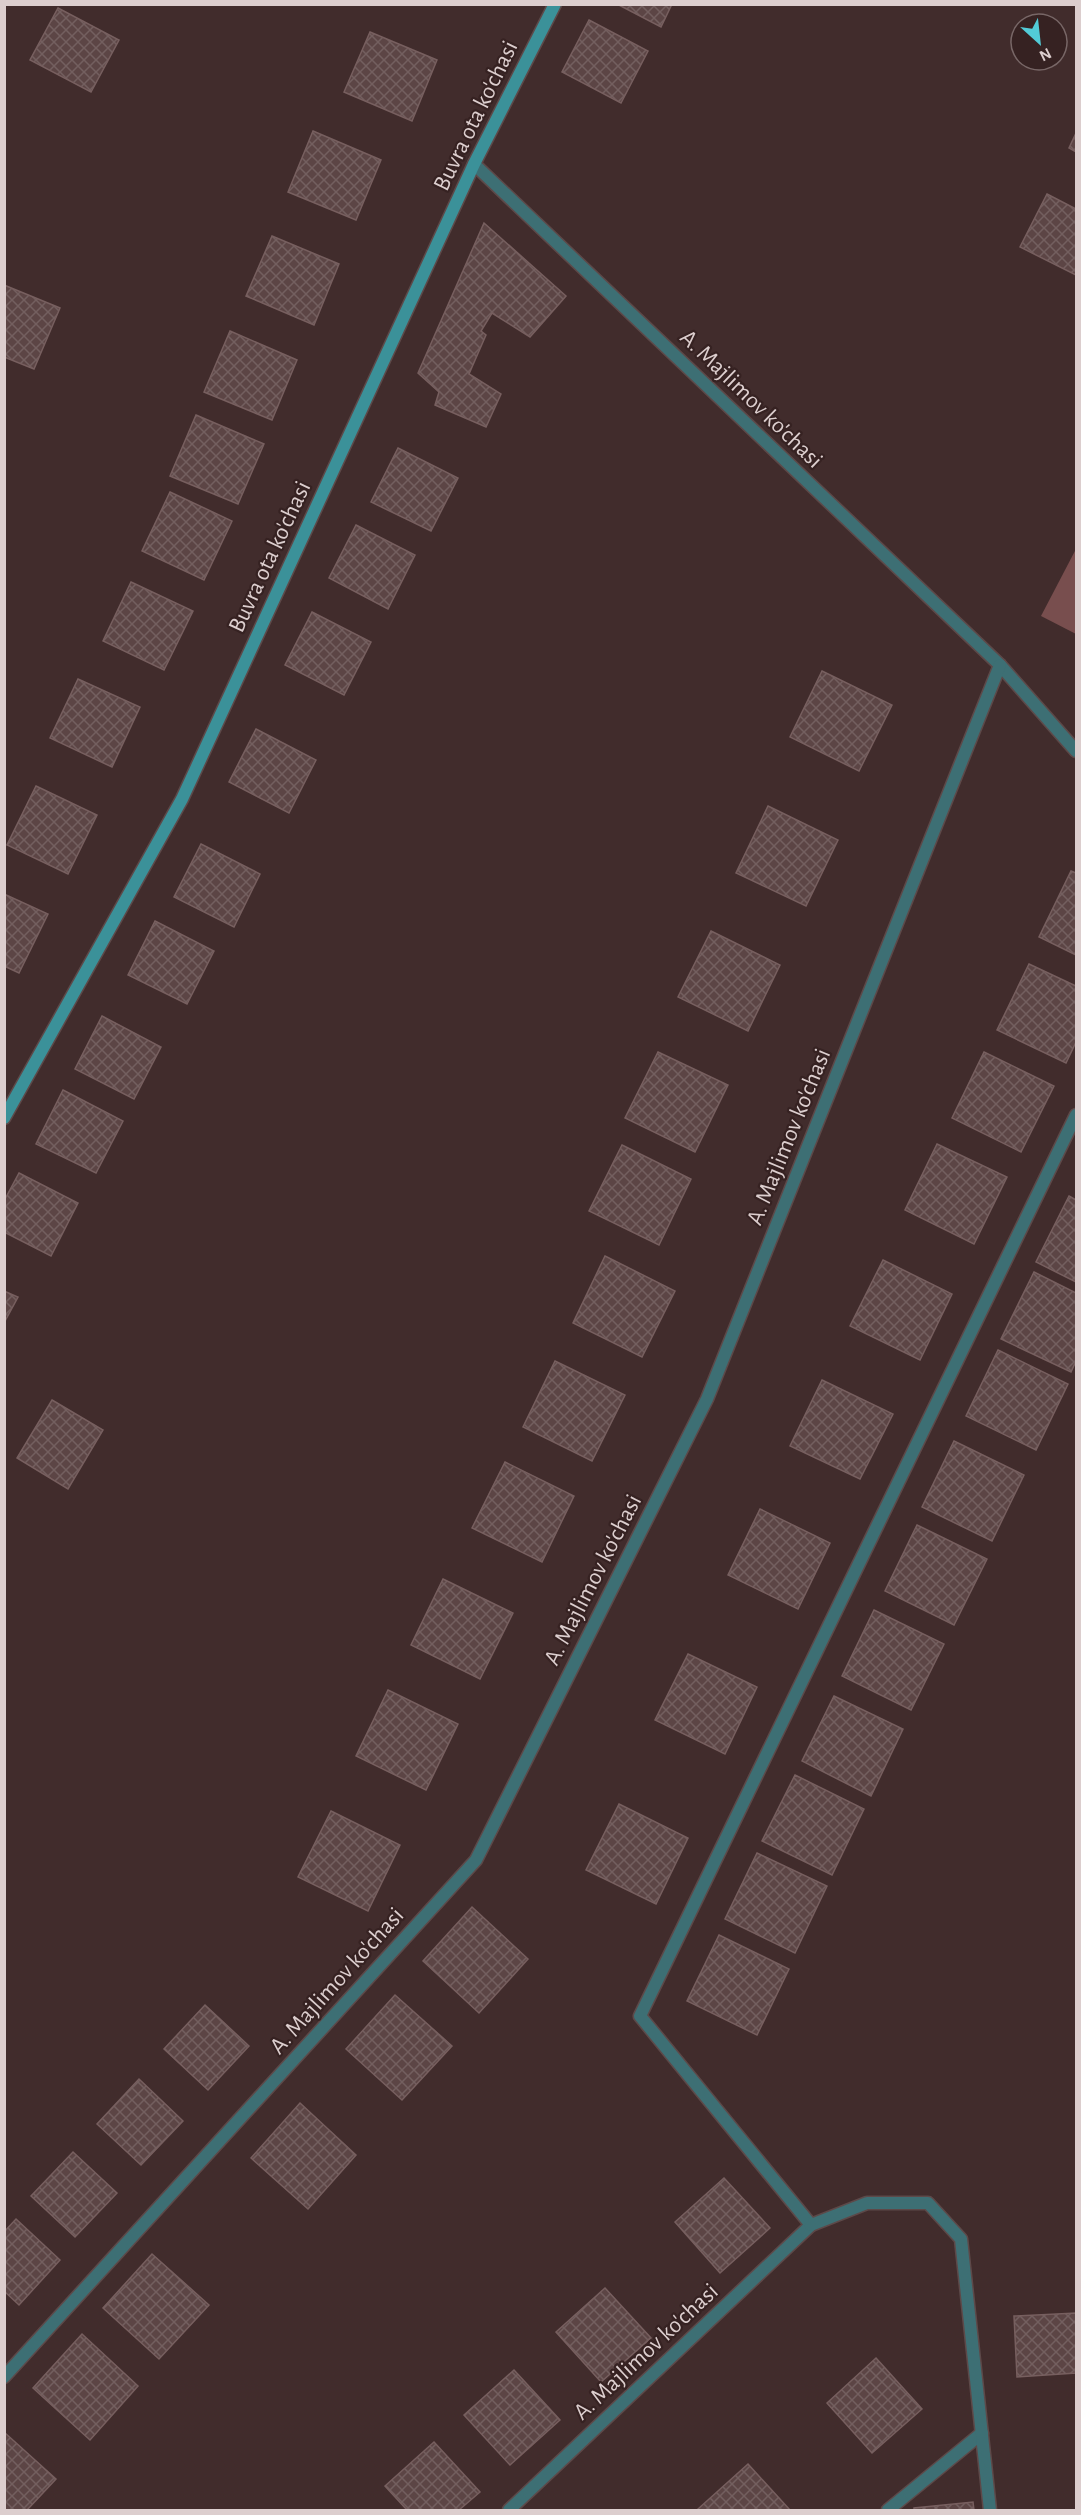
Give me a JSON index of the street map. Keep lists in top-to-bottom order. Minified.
{"streets":{"main road":["Buvra ota ko'chasi"],"street":["A. Majlimov ko'chasi"]},"crossings":[["Buvra ota ko'chasi","A. Majlimov ko'chasi"]],"north":"bottom right"}
